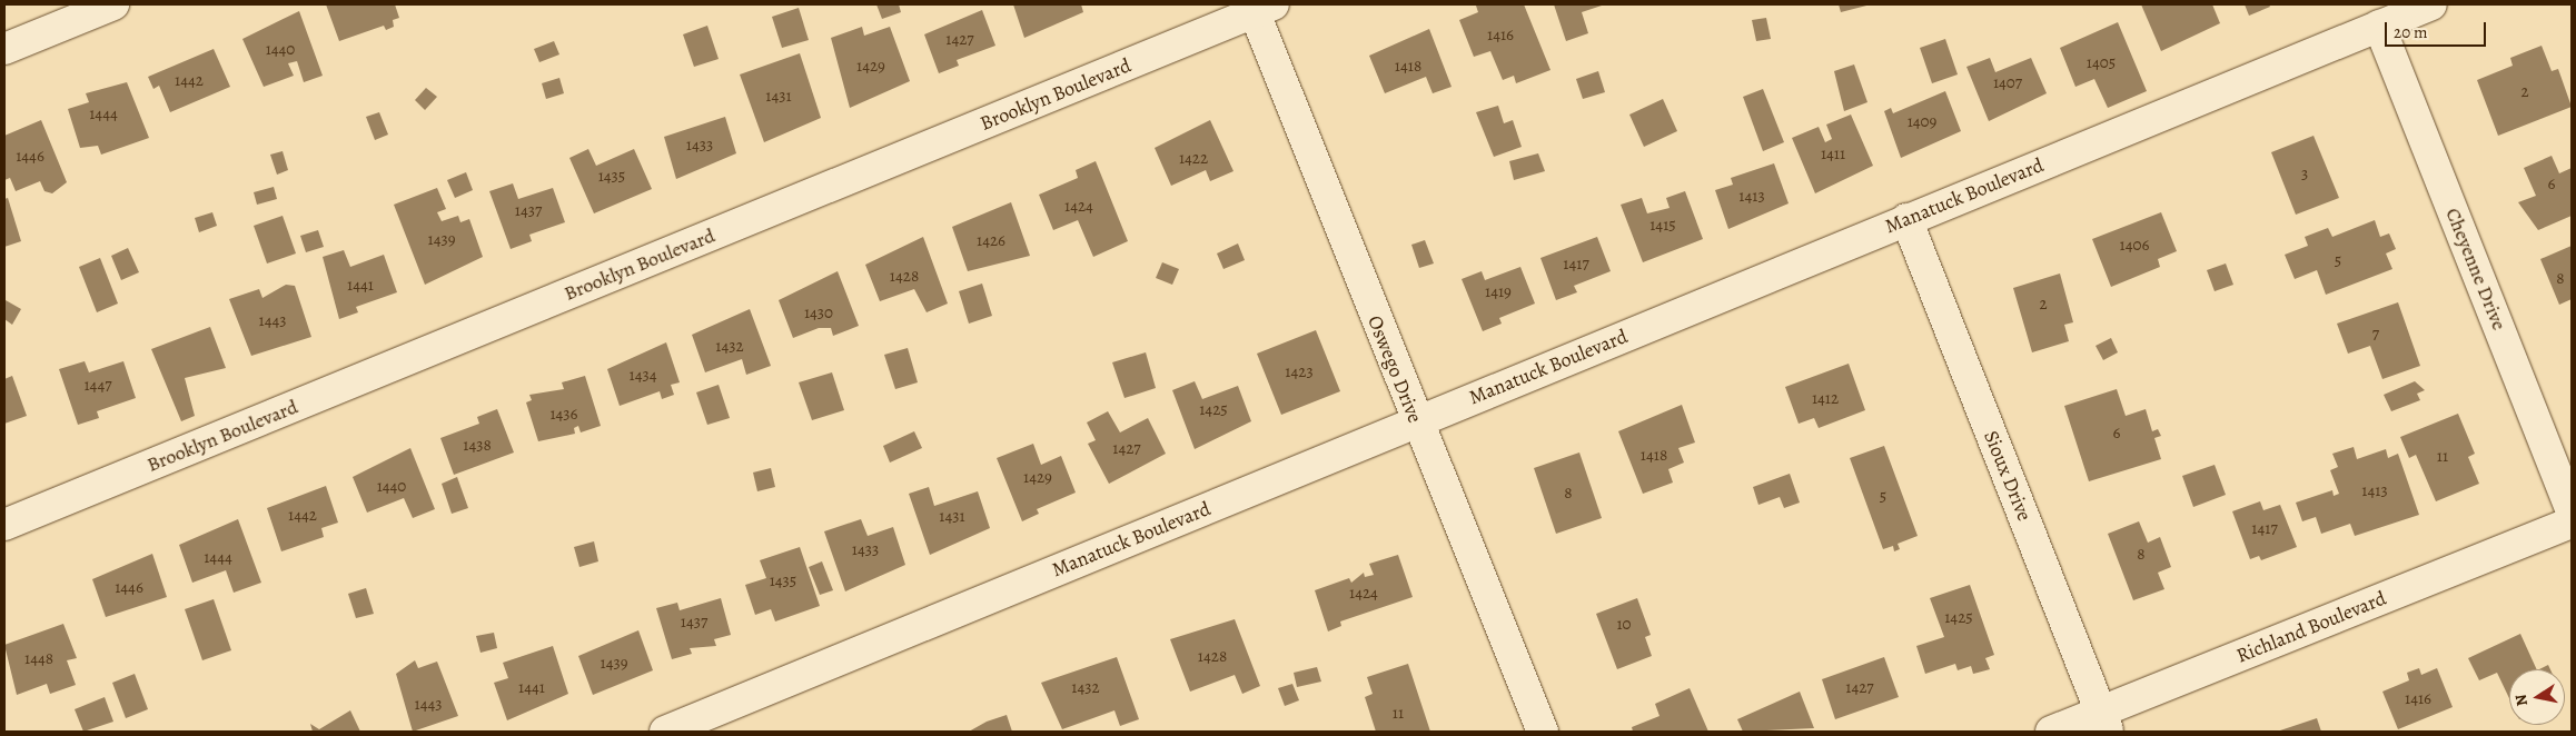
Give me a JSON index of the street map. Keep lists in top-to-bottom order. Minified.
{"streets":{"street":["Brooklyn Boulevard","Manatuck Boulevard","Cheyenne Drive","Oswego Drive","Sioux Drive","Richland Boulevard"]},"crossings":[["Brooklyn Boulevard","Oswego Drive"],["Manatuck Boulevard","Cheyenne Drive"],["Manatuck Boulevard","Oswego Drive"],["Manatuck Boulevard","Sioux Drive"],["Sioux Drive","Richland Boulevard"]],"house_numbers":["1416","1427","1440","1405","1429","1418","1442","1407","2","1431","1444","1409","1433","1411","1446","1422","3","1435","6","1413","1424","1437","1415","1439","1426","1406","5","1417","1428","8","1441","1419","2","1430","1443","7","1432","1423","1434","1447","1412","1425","1436","6","1438","1427","1418","11","1429","1440","1413","8","5","1442","1431","1417","1433","8","1444","1435","1446","1424","1425","1437","10","1428","1448","1439","1441","1432","1427","1416","1443","11"],"scale_bar":"20 m","north":"left"}
